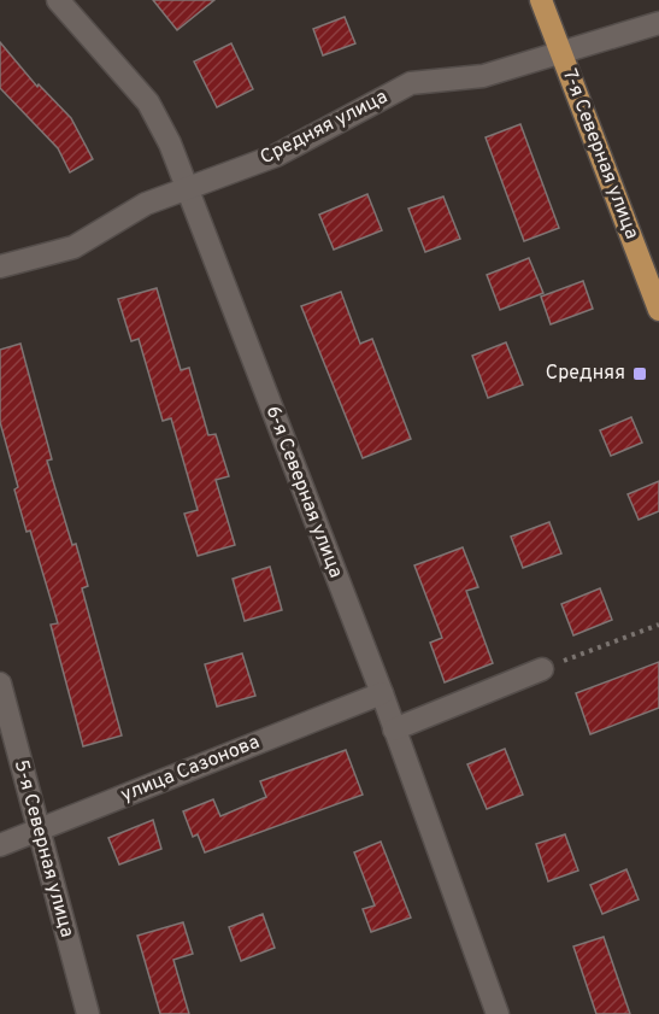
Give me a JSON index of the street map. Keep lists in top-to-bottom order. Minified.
{"streets":{"main road":["7-я Северная улица"],"street":["Средняя улица","6-я Северная улица","улица Сазонова","5-я Северная улица"]},"crossings":[["Средняя улица","7-я Северная улица"],["Средняя улица","6-я Северная улица"],["6-я Северная улица","улица Сазонова"],["улица Сазонова","5-я Северная улица"]],"places":{"transit":["Средняя"]}}
